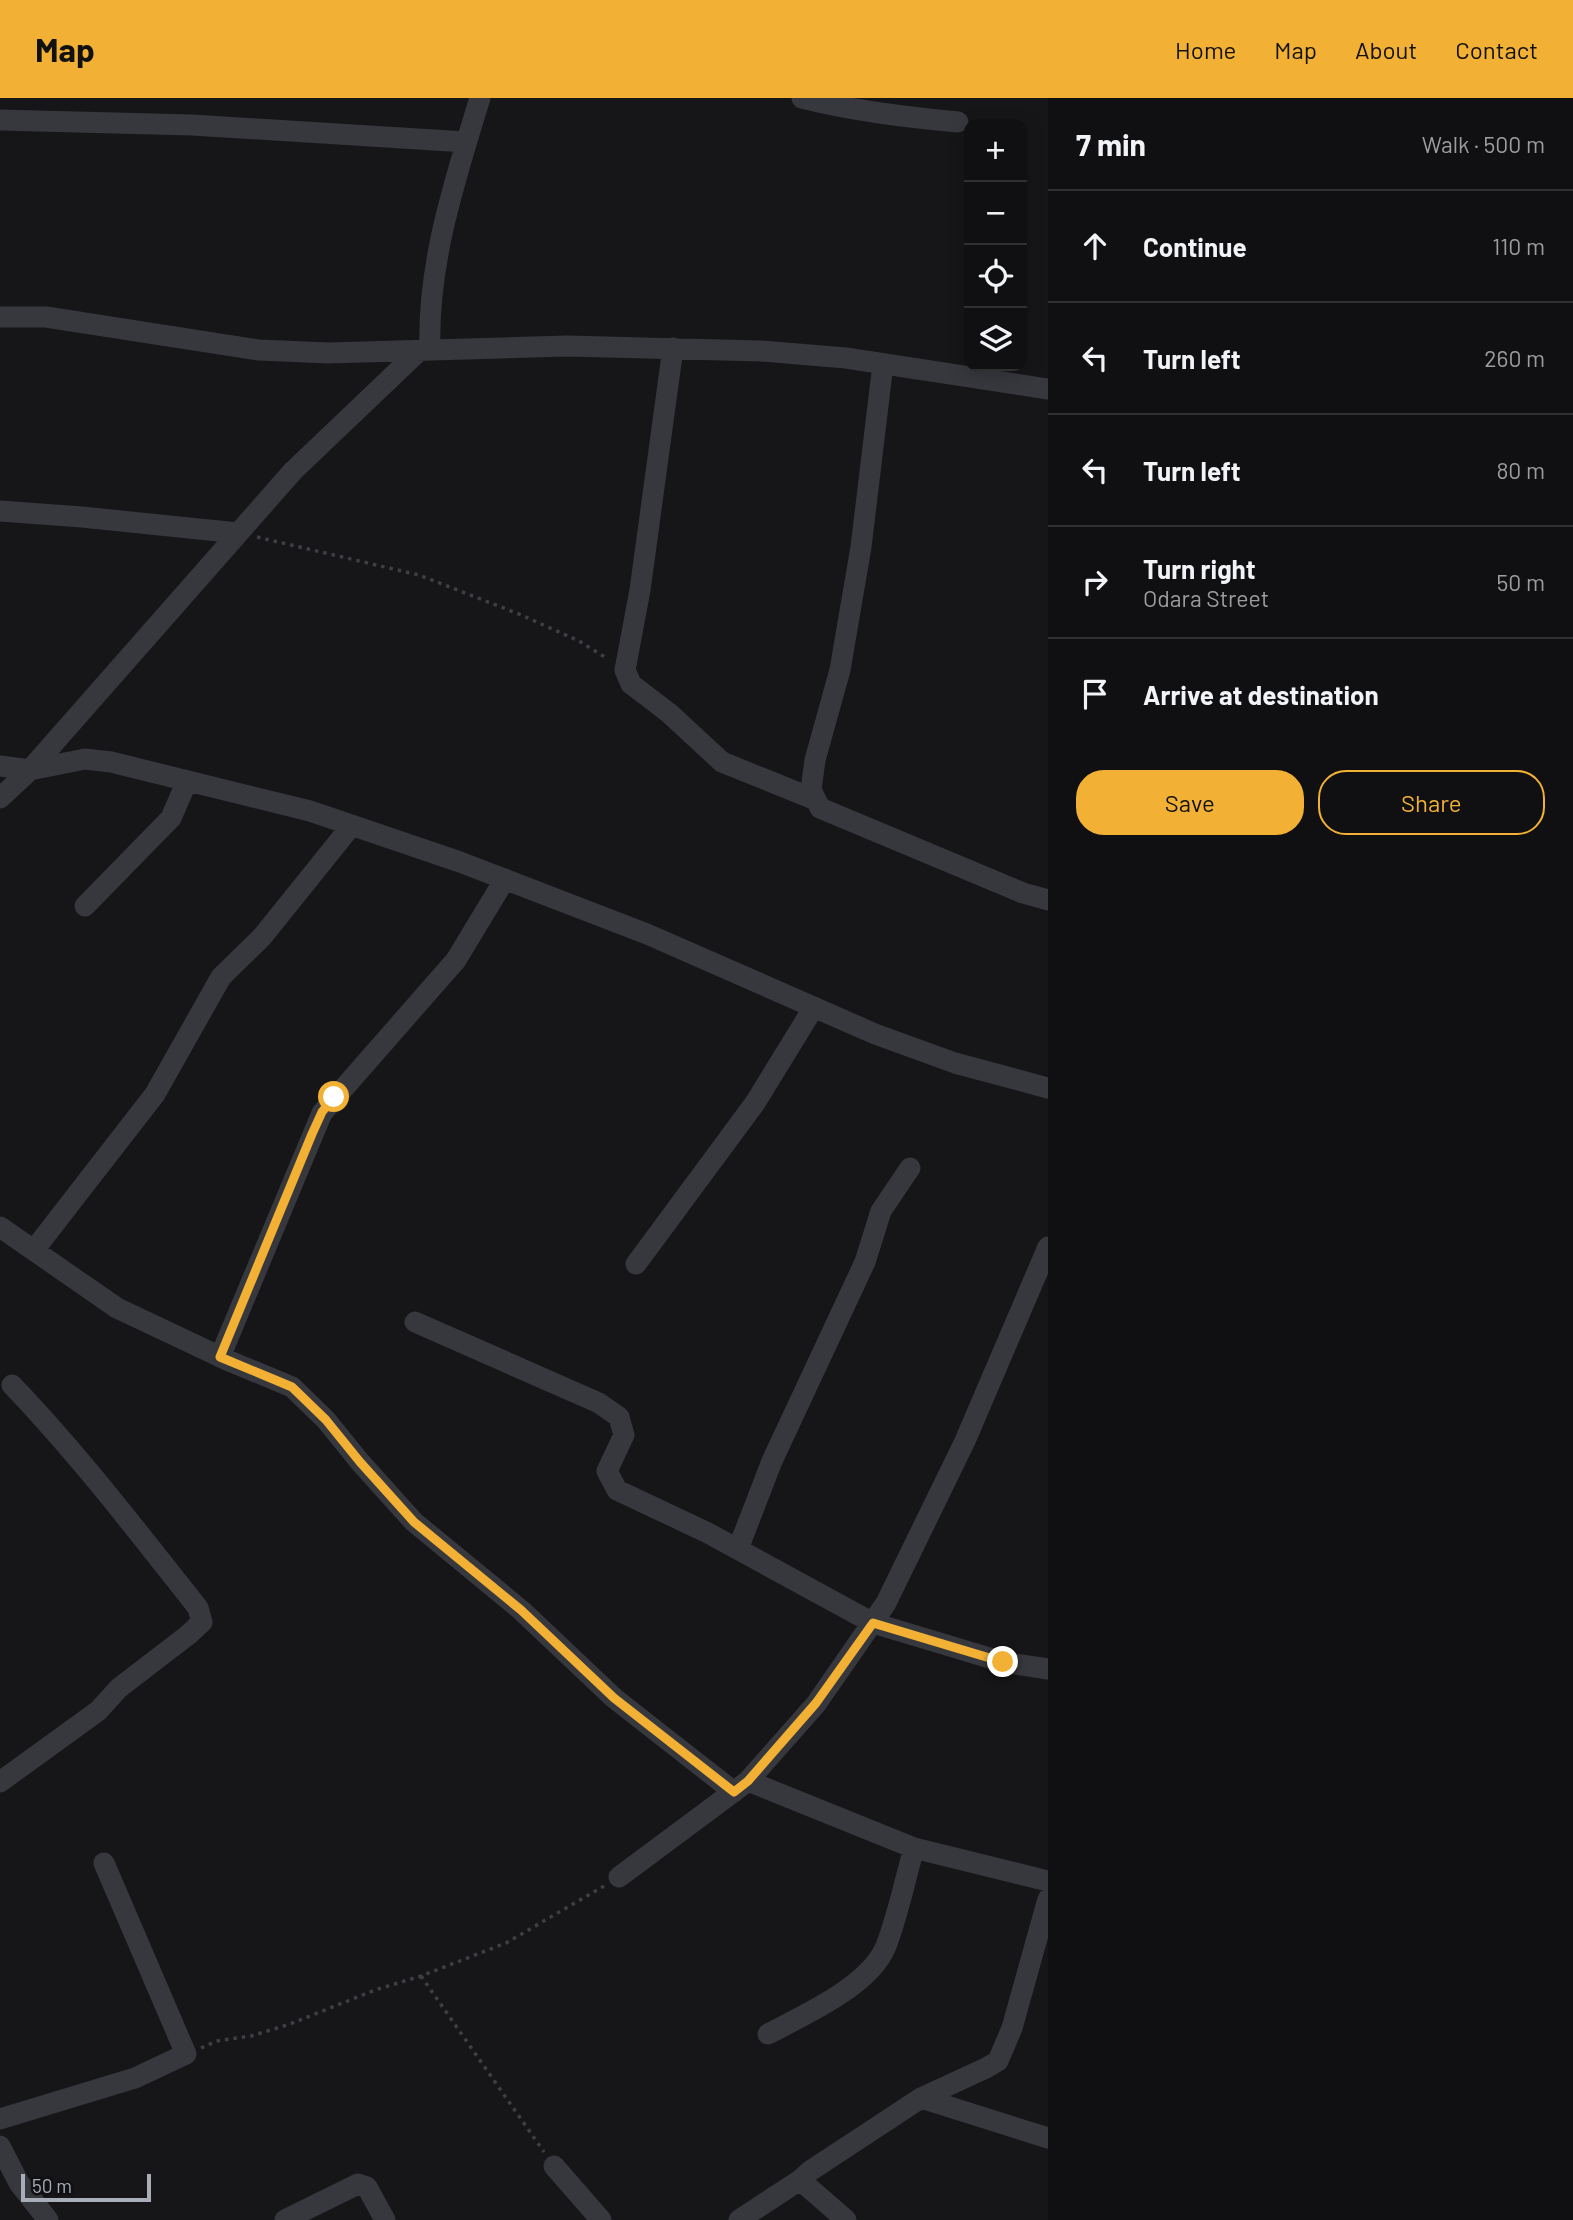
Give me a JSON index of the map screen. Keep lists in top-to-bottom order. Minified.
{"scale_bar":"50 m","page":{"header":"Map","nav":["Home","Map","About","Contact"],"heading":["7 min","Walk · 500 m"],"map_buttons":["+","−"],"list":[["Continue","110 m"],["Turn left","260 m"],["Turn left","80 m"],["Turn right","Odara Street","50 m"],"Arrive at destination"],"buttons":["Save","Share"],"scale":"50 m"}}
